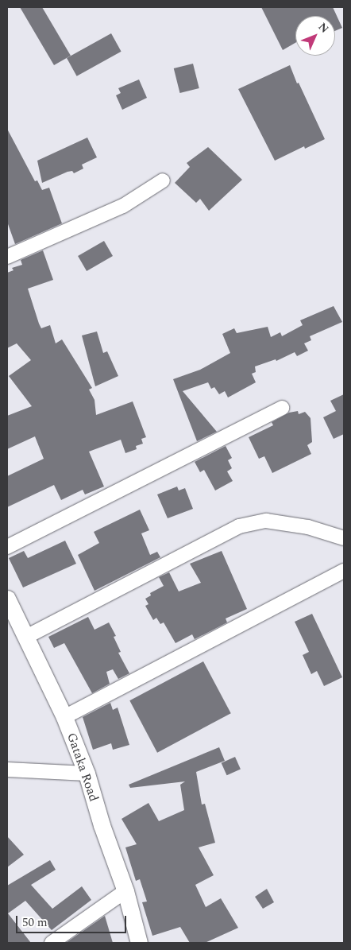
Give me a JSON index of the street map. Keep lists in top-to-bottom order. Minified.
{"streets":{"street":["Gataka Road"]},"scale_bar":"50 m","north":"top right"}
